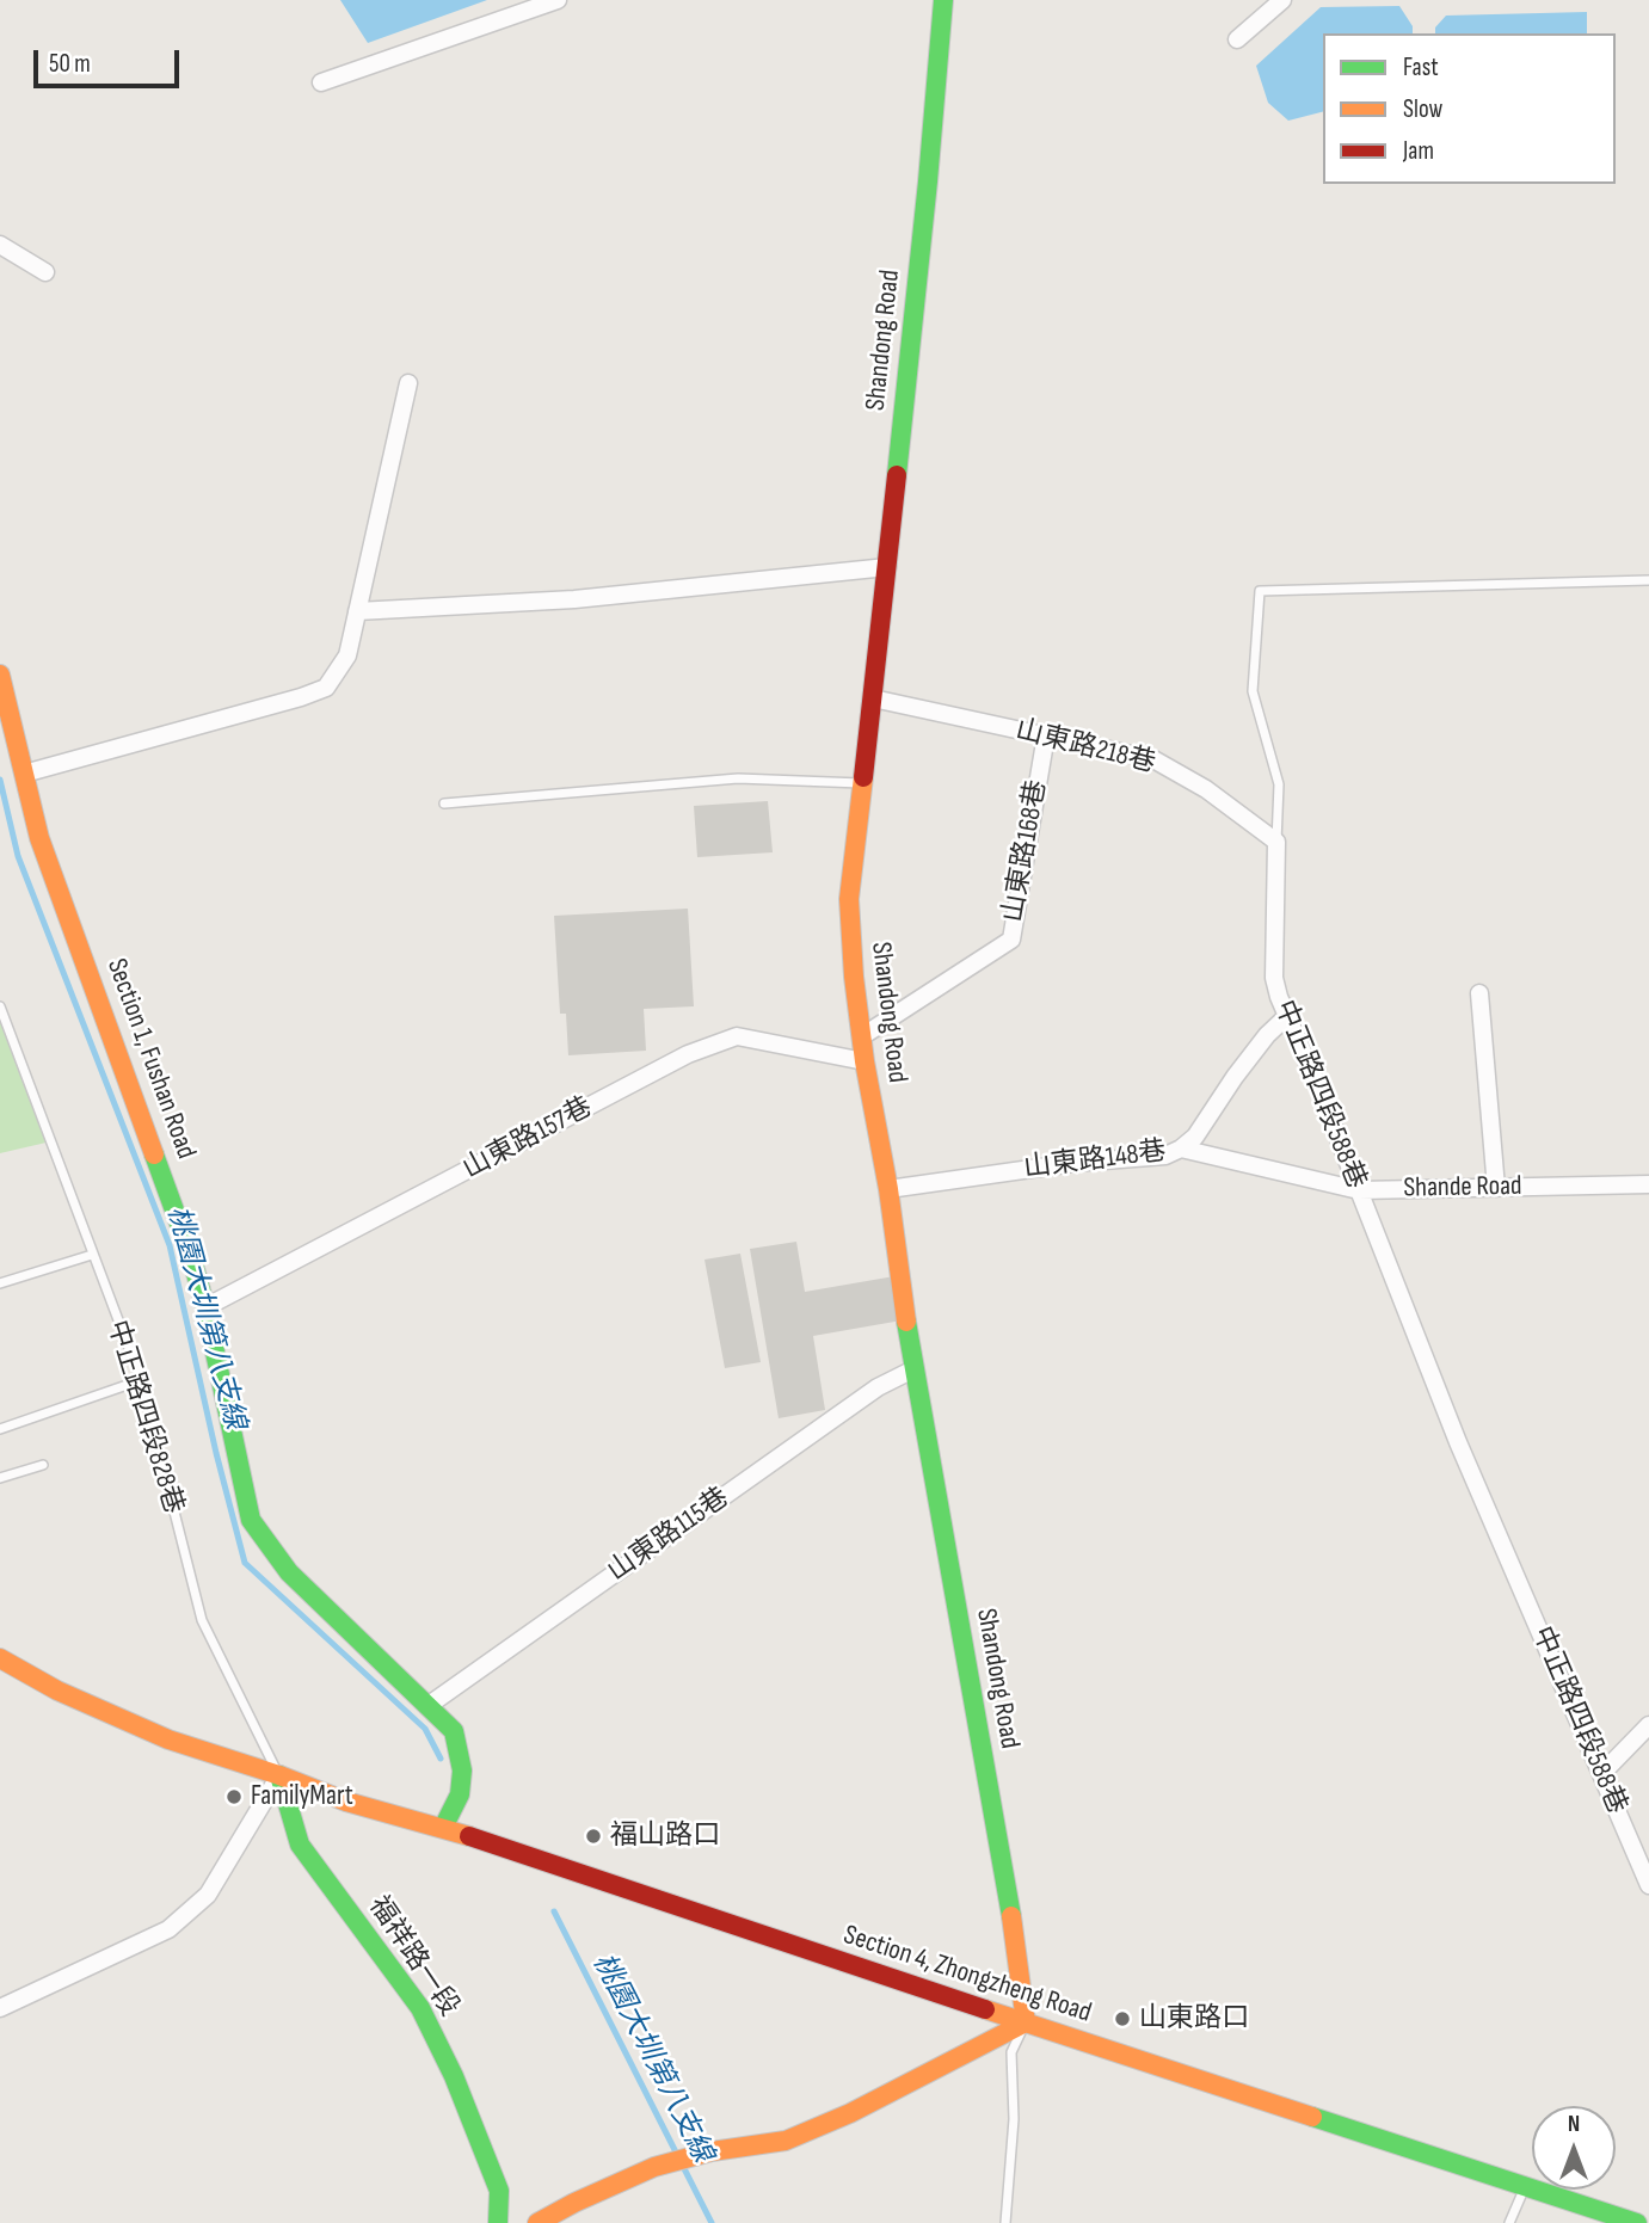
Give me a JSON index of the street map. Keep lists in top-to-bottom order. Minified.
{"streets":{"street":["Shandong Road","山東路218巷","山東路168巷","Section 1, Fushan Road","中正路四段588巷","山東路157巷","山東路148巷","Shande Road","山東路115巷","福祥路一段","Section 4, Zhongzheng Road"],"lane":["中正路四段828巷"]},"crossings":[["Shandong Road","山東路218巷"],["Shandong Road","山東路168巷"],["Shandong Road","山東路157巷"],["Shandong Road","山東路148巷"],["Shandong Road","山東路115巷"],["Shandong Road","Section 4, Zhongzheng Road"],["山東路218巷","山東路168巷"],["山東路218巷","中正路四段588巷"],["Section 1, Fushan Road","山東路157巷"],["Section 1, Fushan Road","山東路115巷"],["Section 1, Fushan Road","Section 4, Zhongzheng Road"],["中正路四段588巷","山東路148巷"],["中正路四段588巷","Shande Road"],["山東路148巷","Shande Road"],["中正路四段828巷","福祥路一段"],["中正路四段828巷","Section 4, Zhongzheng Road"],["福祥路一段","Section 4, Zhongzheng Road"]],"water":["桃園大圳第八支線"],"places":["FamilyMart","福山路口","山東路口"],"legend":["Fast","Slow","Jam"],"scale_bar":"50 m","north":"top"}
